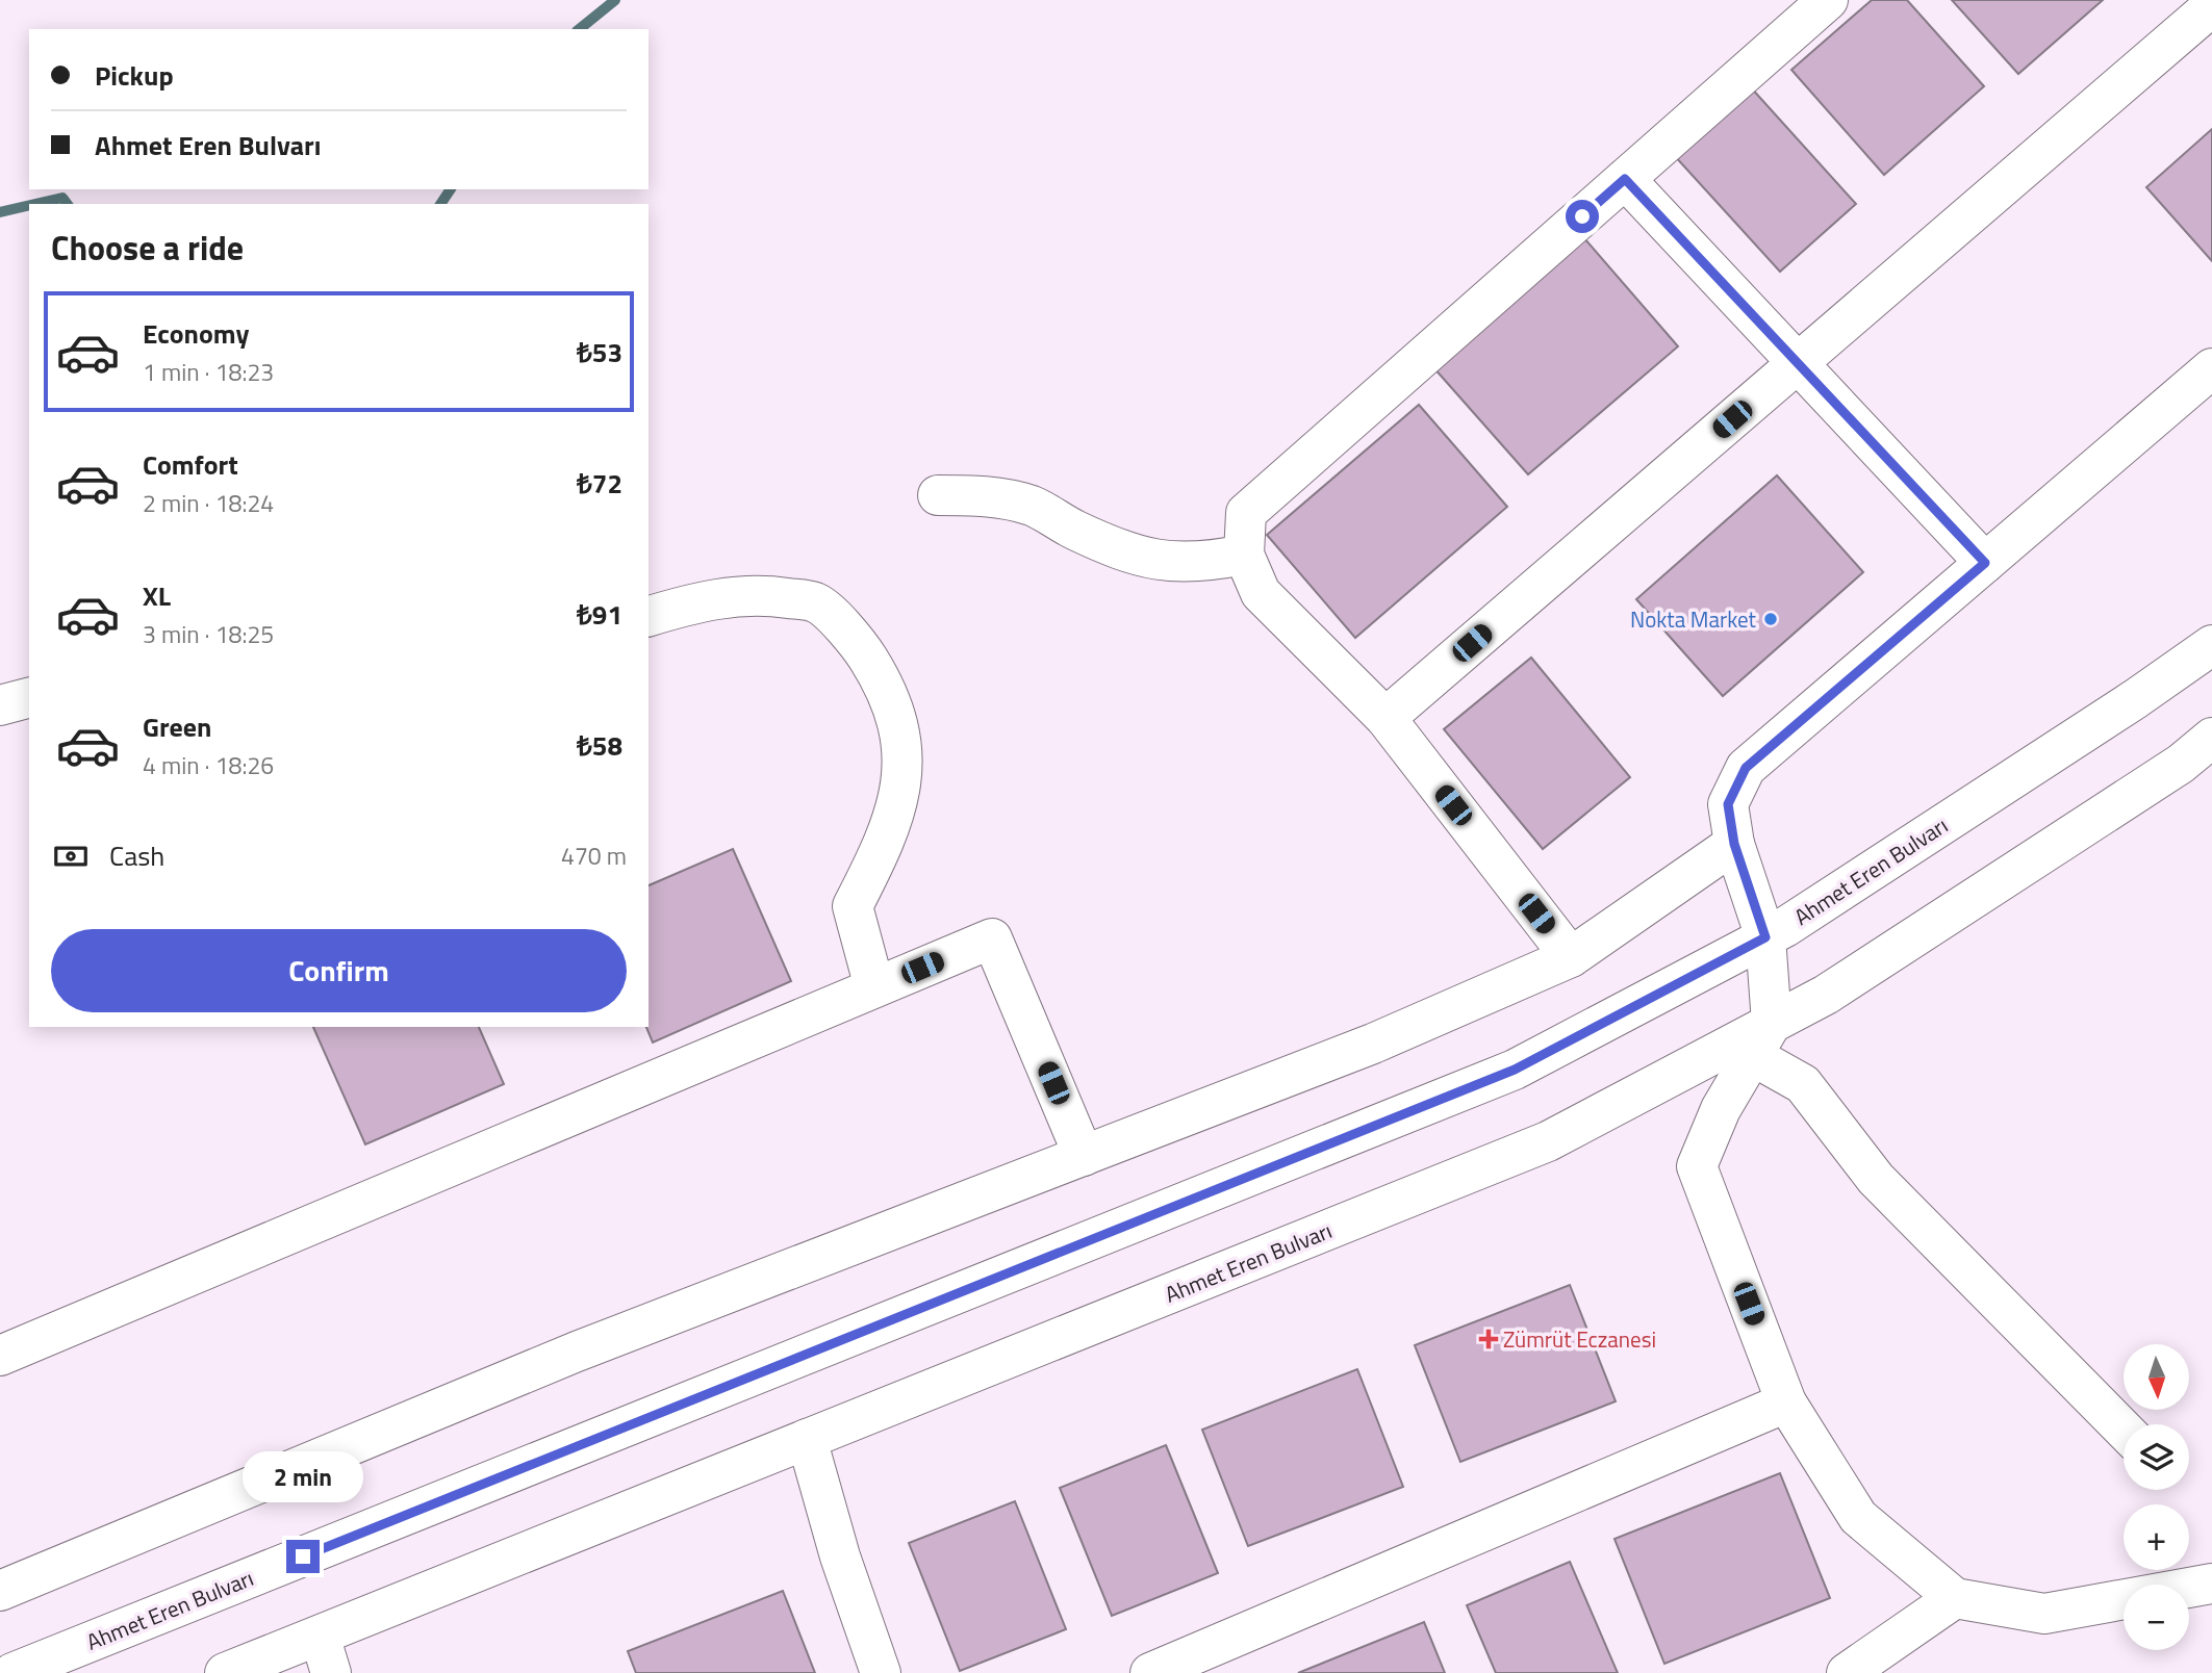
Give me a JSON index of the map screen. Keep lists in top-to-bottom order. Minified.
{"streets":{"main road":["Ahmet Eren Bulvarı"]},"places":{"other":["Nokta Market"],"health":["Zümrüt Eczanesi"]},"north":"bottom","page":{"banner":["Pickup","Ahmet Eren Bulvarı"],"heading":"Choose a ride","list":[{"name":"Economy","note":"1 min · 18:23","value":"₺53"},{"name":"Comfort","note":"2 min · 18:24","value":"₺72"},{"name":"XL","note":"3 min · 18:25","value":"₺91"},{"name":"Green","note":"4 min · 18:26","value":"₺58"}],"pay":["Cash","470 m"],"buttons":"Confirm","map_buttons":["+","−"],"bubble":"2 min"}}
